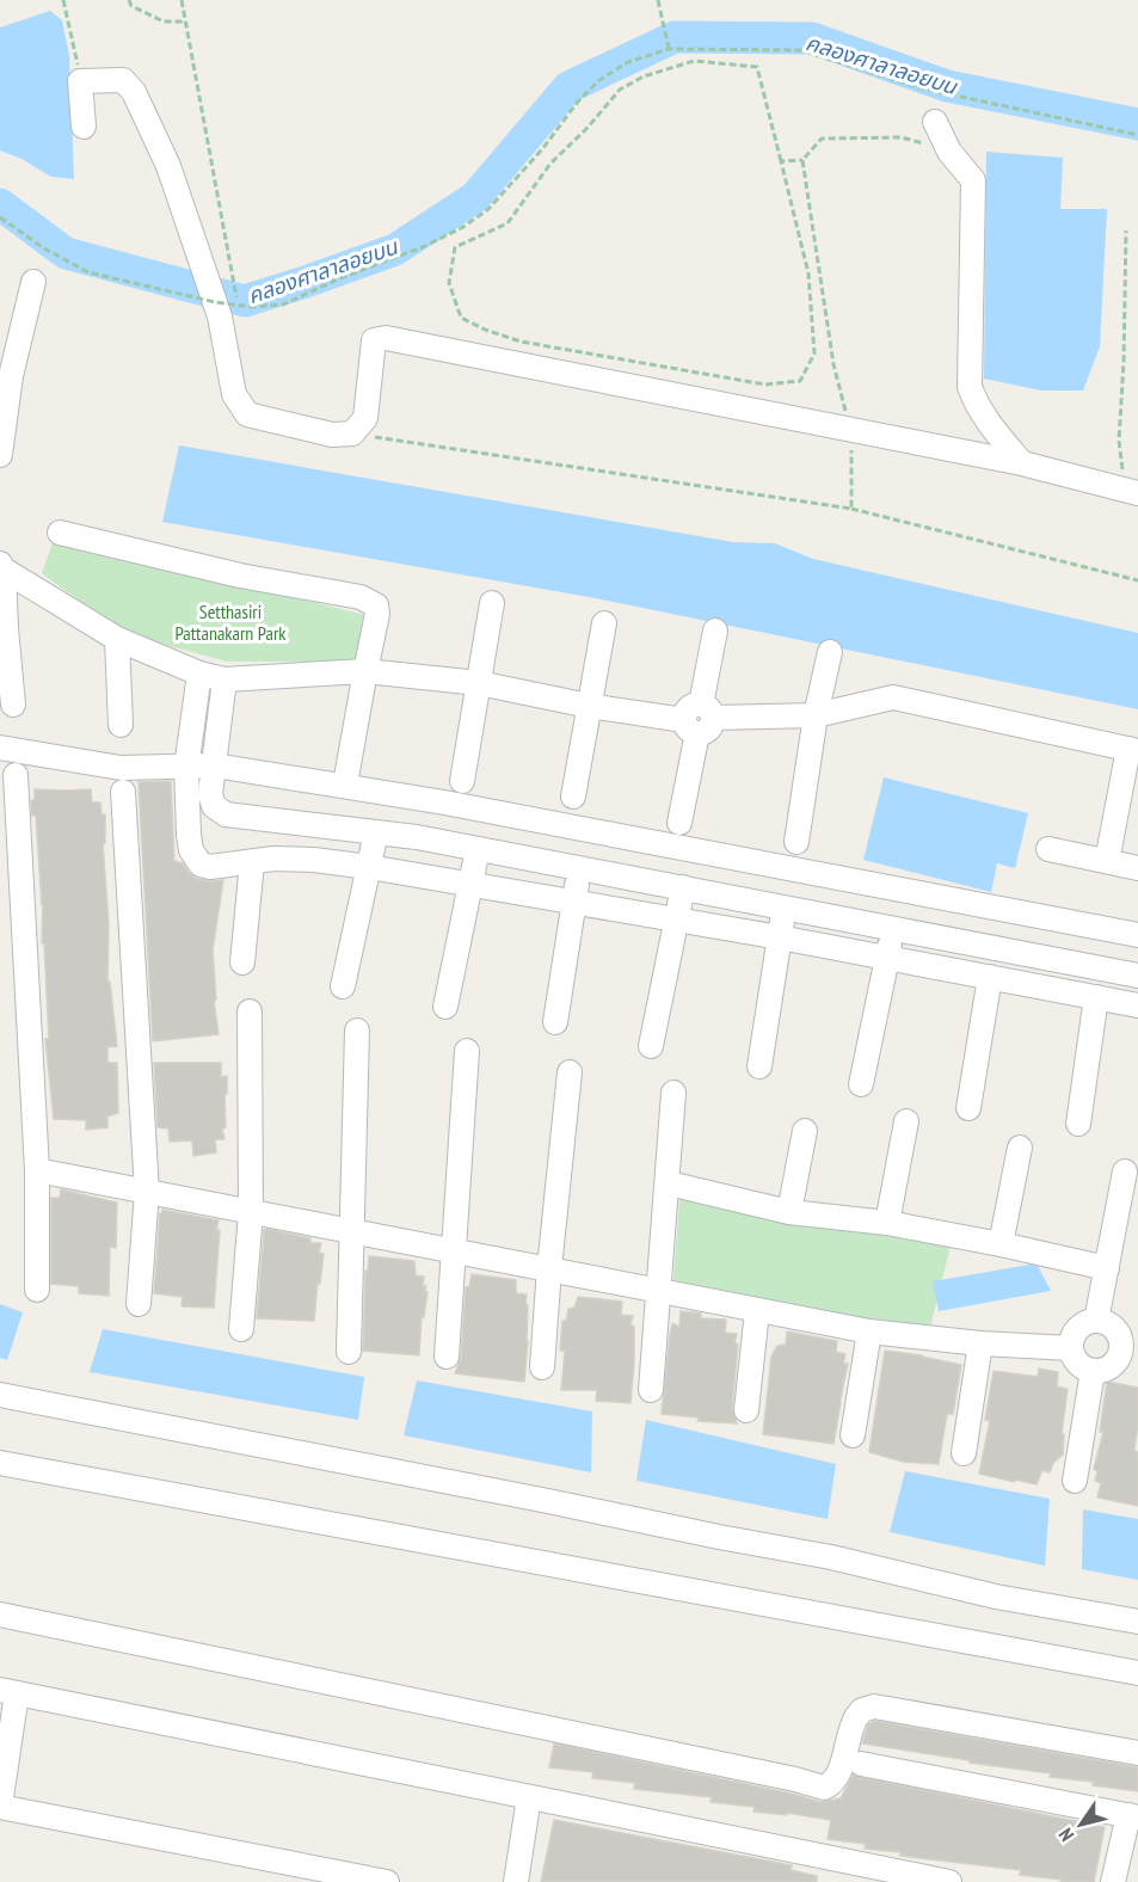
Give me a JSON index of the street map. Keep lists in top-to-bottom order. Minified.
{"water":["คลองศาลาลอยบน"],"parks":["Setthasiri Pattanakarn Park"],"north":"bottom left"}
